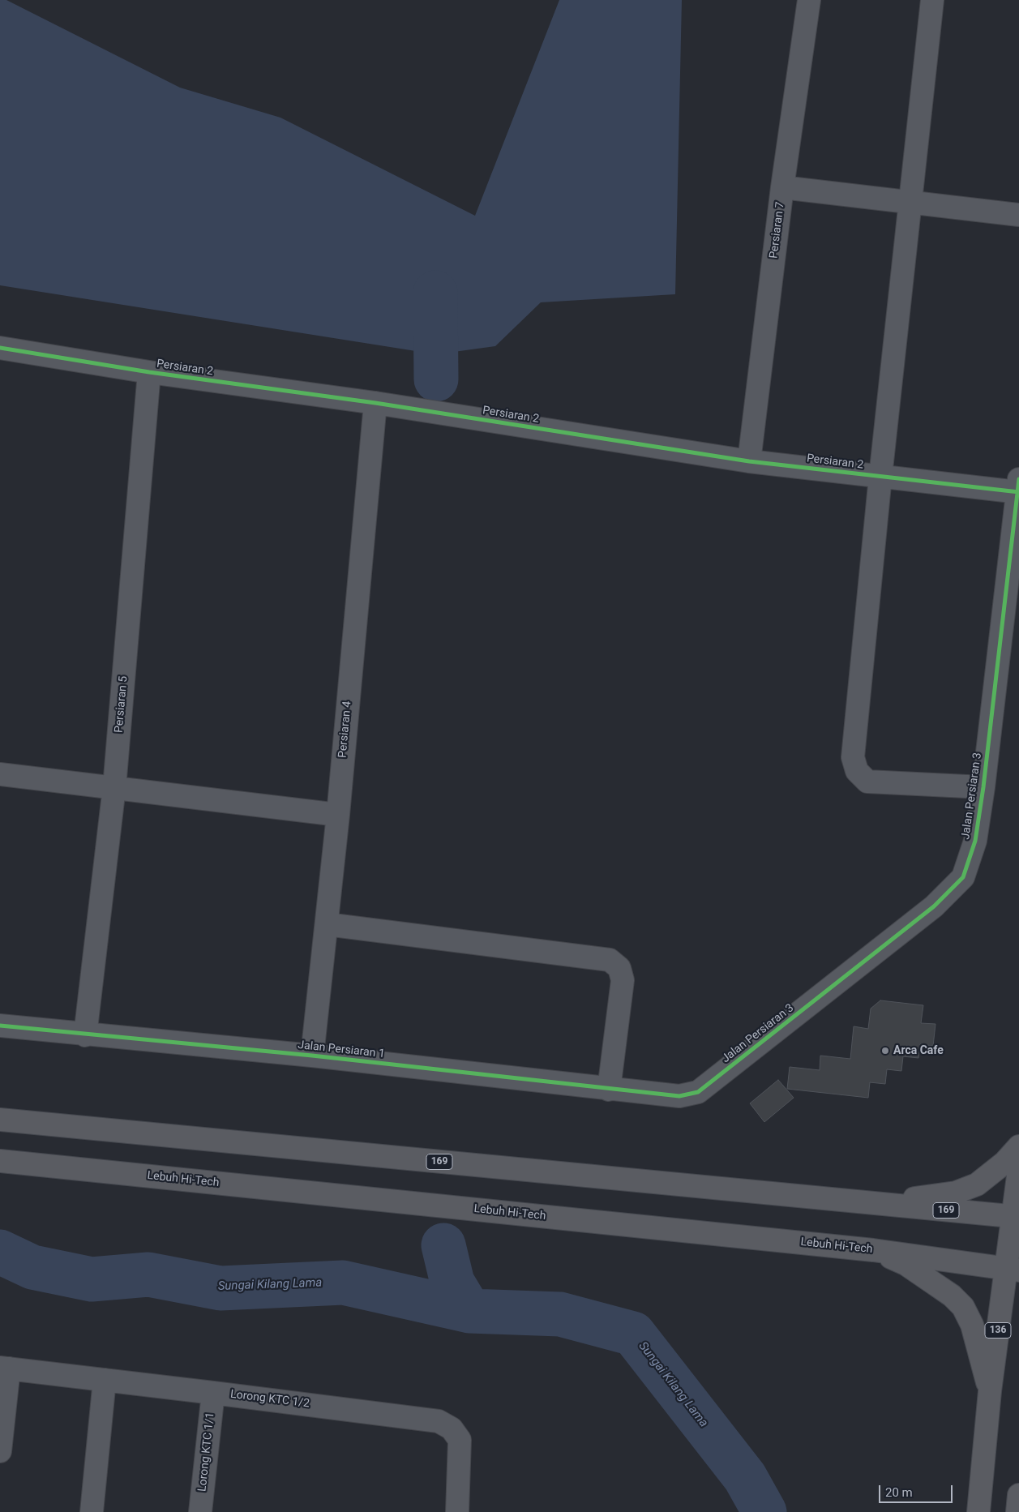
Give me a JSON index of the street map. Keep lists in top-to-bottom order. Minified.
{"streets":{"main road":["169","Lebuh Hi-Tech","136"],"street":["Persiaran 7","Persiaran 2","Persiaran 5","Persiaran 4","Jalan Persiaran 3","Jalan Persiaran 1","Lorong KTC 1/2","Lorong KTC 1/1"]},"crossings":[["Persiaran 7","Persiaran 2"],["Persiaran 2","Persiaran 5"],["Persiaran 2","Persiaran 4"],["Persiaran 2","Jalan Persiaran 3"],["Persiaran 5","Jalan Persiaran 1"],["Persiaran 4","Jalan Persiaran 1"],["Jalan Persiaran 3","Jalan Persiaran 1"],["169","136"],["Lebuh Hi-Tech","136"],["Lorong KTC 1/2","Lorong KTC 1/1"]],"water":["Sungai Kilang Lama"],"places":["Arca Cafe"],"scale_bar":"20 m"}
